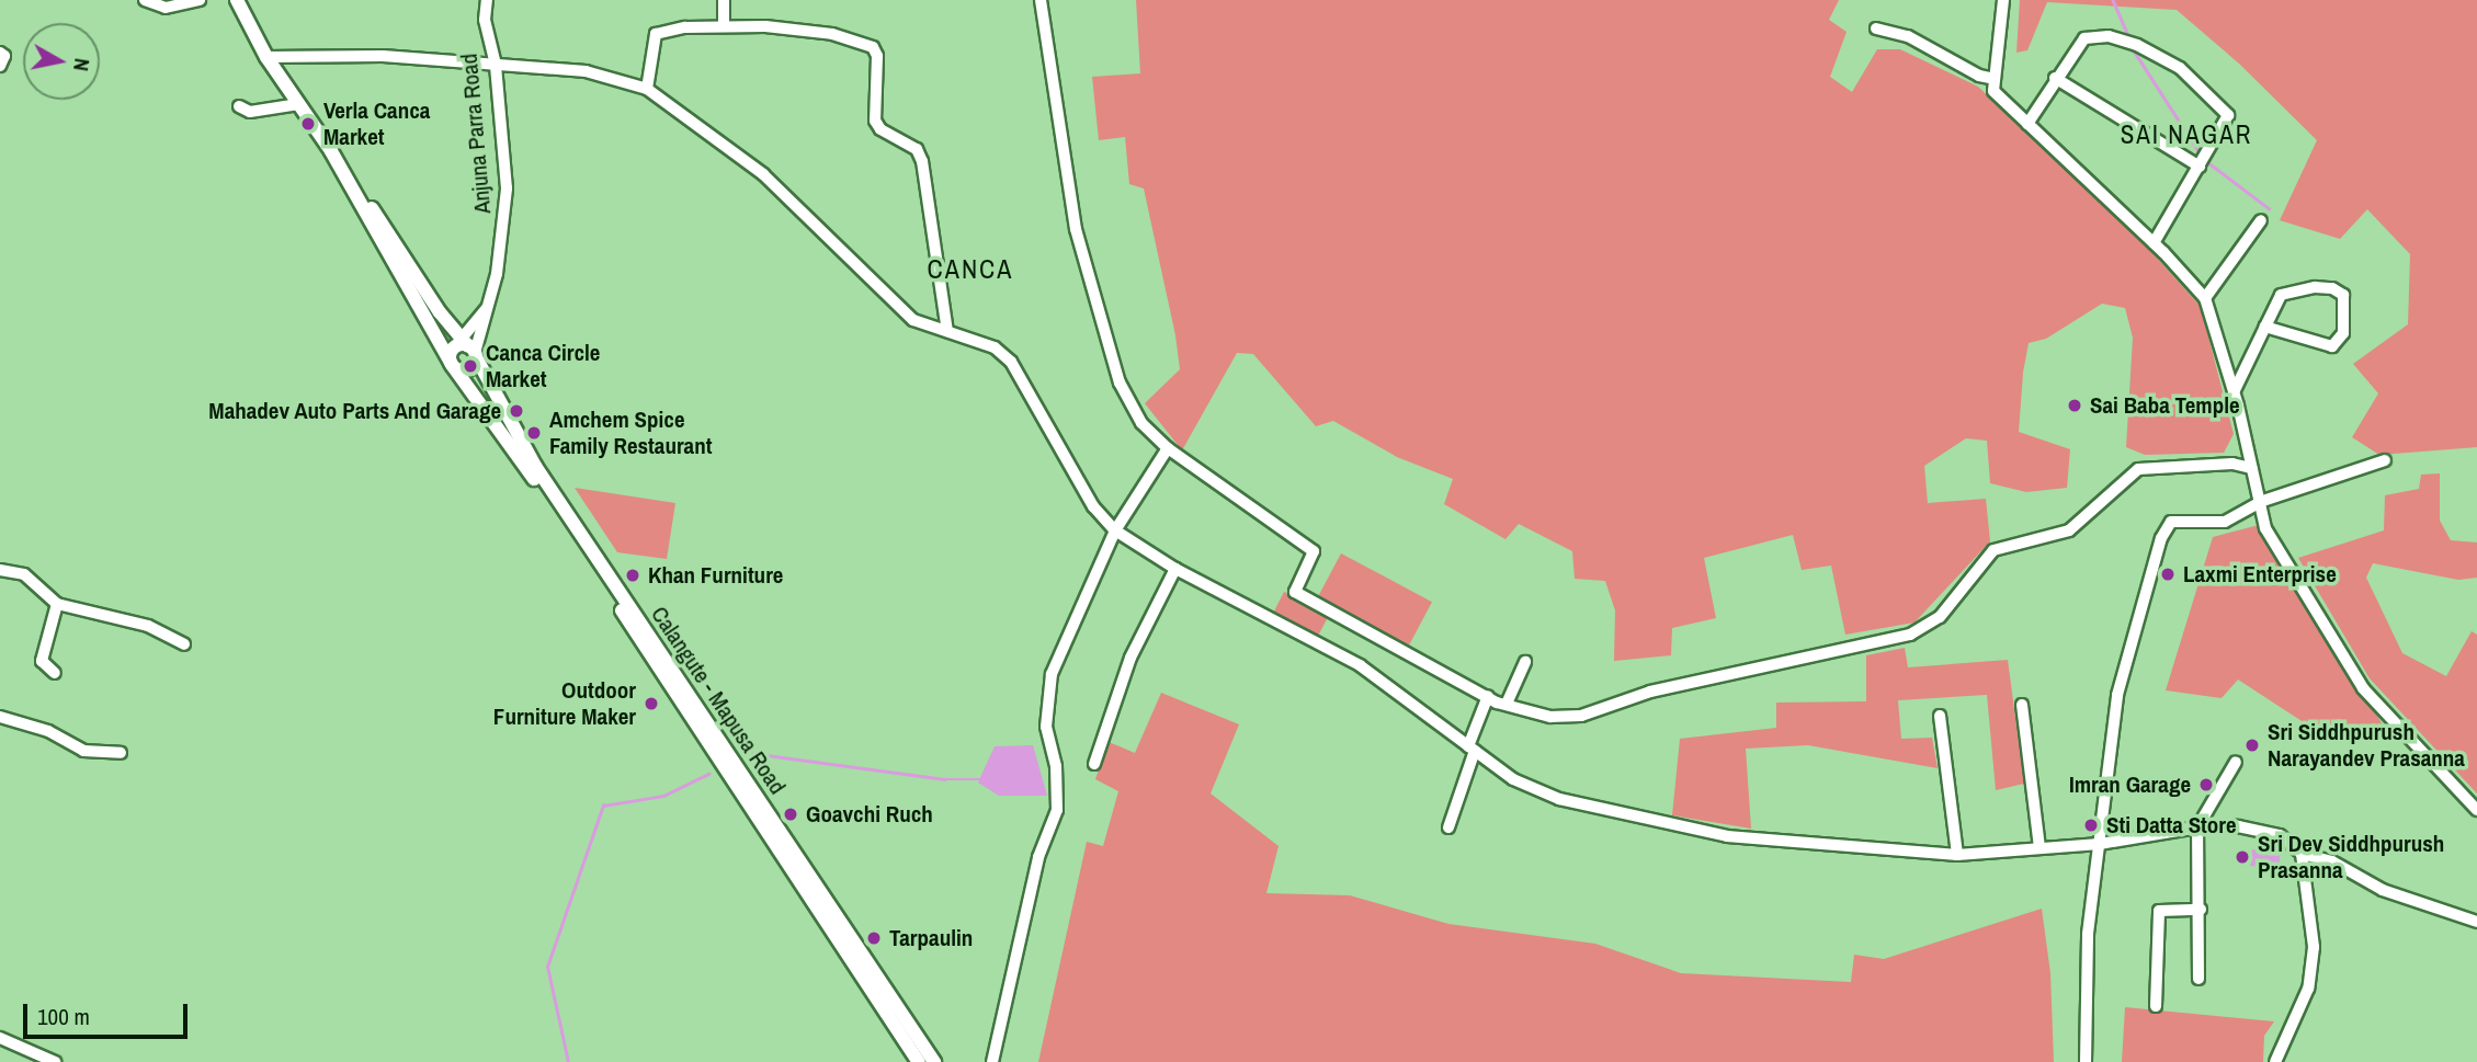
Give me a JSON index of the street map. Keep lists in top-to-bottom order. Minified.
{"streets":{"main road":["Calangute - Mapusa Road"],"street":["Anjuna Parra Road"]},"crossings":[["Anjuna Parra Road","Calangute - Mapusa Road"]],"districts":["SAI NAGAR","CANCA"],"places":["Verla Canca Market","Canca Circle Market","Sai Baba Temple","Mahadev Auto Parts And Garage","Amchem Spice Family Restaurant","Laxmi Enterprise","Khan Furniture","Outdoor Furniture Maker","Sri Siddhpurush Narayandev Prasanna","Imran Garage","Goavchi Ruch","Sti Datta Store","Sri Dev Siddhpurush Prasanna","Tarpaulin"],"scale_bar":"100 m","north":"right"}
